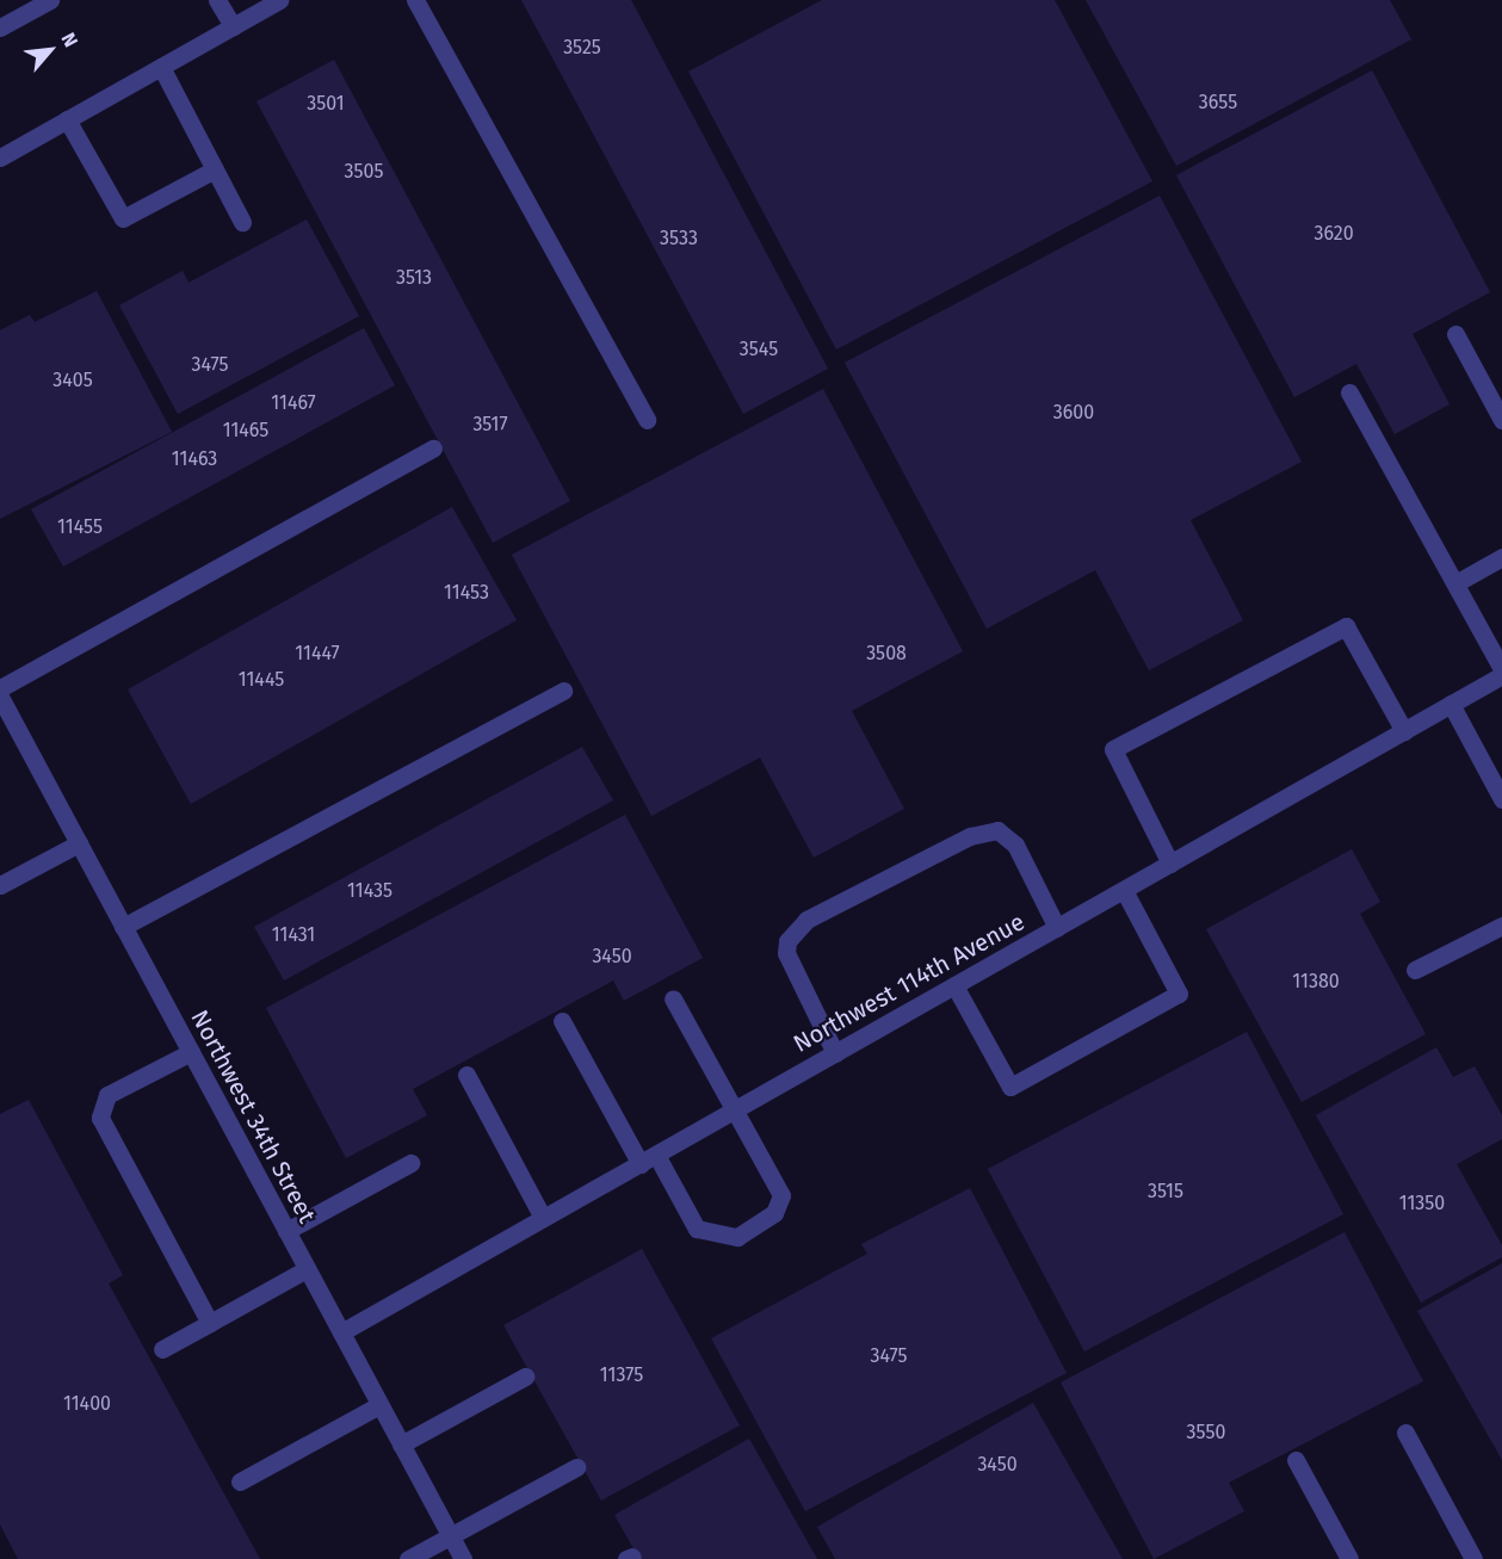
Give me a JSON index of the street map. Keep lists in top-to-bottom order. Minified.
{"streets":{"street":["Northwest 114th Avenue","Northwest 34th Street"]},"crossings":[["Northwest 114th Avenue","Northwest 34th Street"]],"house_numbers":["3525","3655","3501","3505","3620","3533","3513","3545","3475","3405","11467","3600","3517","11465","11463","11455","11453","11447","3508","11445","11435","11431","3450","11380","3515","11350","3475","11375","11400","3550","3450"],"north":"top right"}
